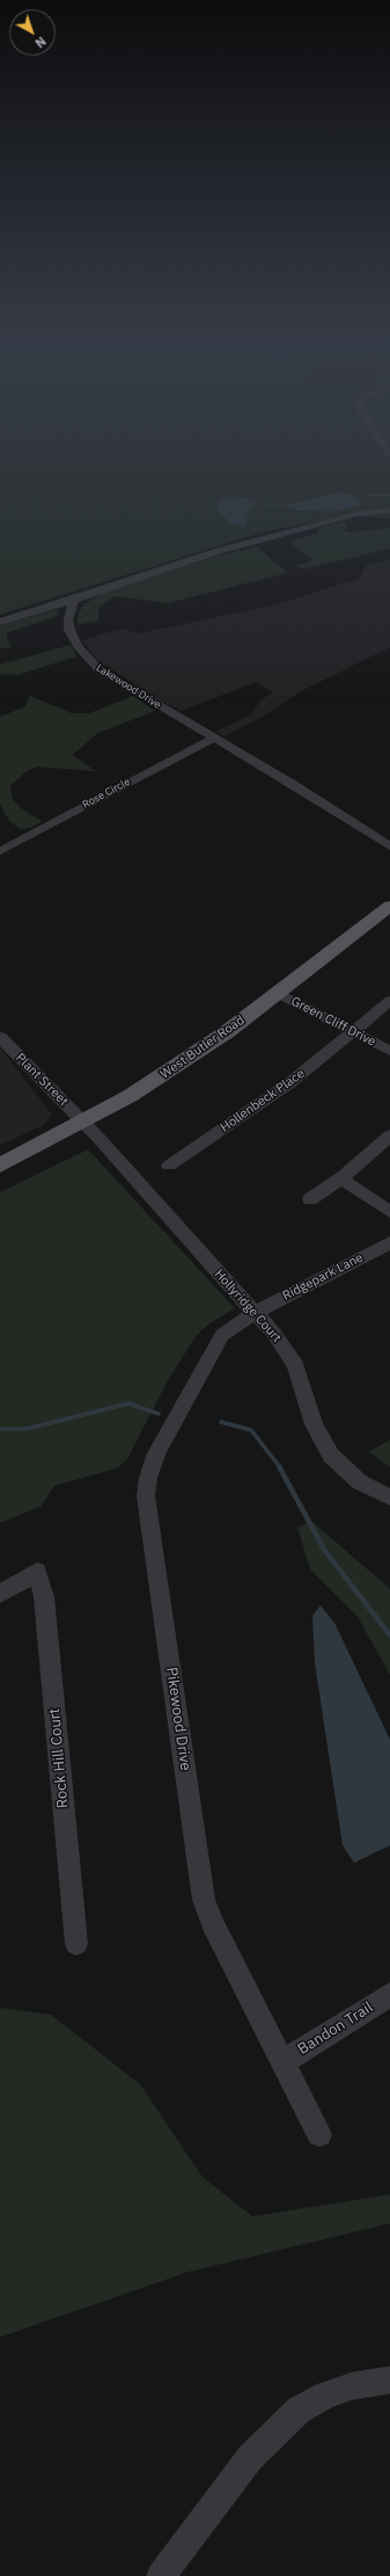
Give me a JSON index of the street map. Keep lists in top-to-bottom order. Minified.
{"streets":{"main road":["West Butler Road"],"street":["Lakewood Drive","Rose Circle","Green Cliff Drive","Plant Street","Hollenbeck Place","Ridgepark Lane","Hollyridge Court","Pikewood Drive","Rock Hill Court","Bandon Trail"]},"crossings":[["Lakewood Drive","Rose Circle"],["Green Cliff Drive","West Butler Road"],["Green Cliff Drive","Hollenbeck Place"],["West Butler Road","Plant Street"],["West Butler Road","Hollyridge Court"],["Plant Street","Hollyridge Court"],["Ridgepark Lane","Hollyridge Court"],["Ridgepark Lane","Pikewood Drive"],["Hollyridge Court","Pikewood Drive"],["Pikewood Drive","Bandon Trail"]],"north":"bottom right"}
